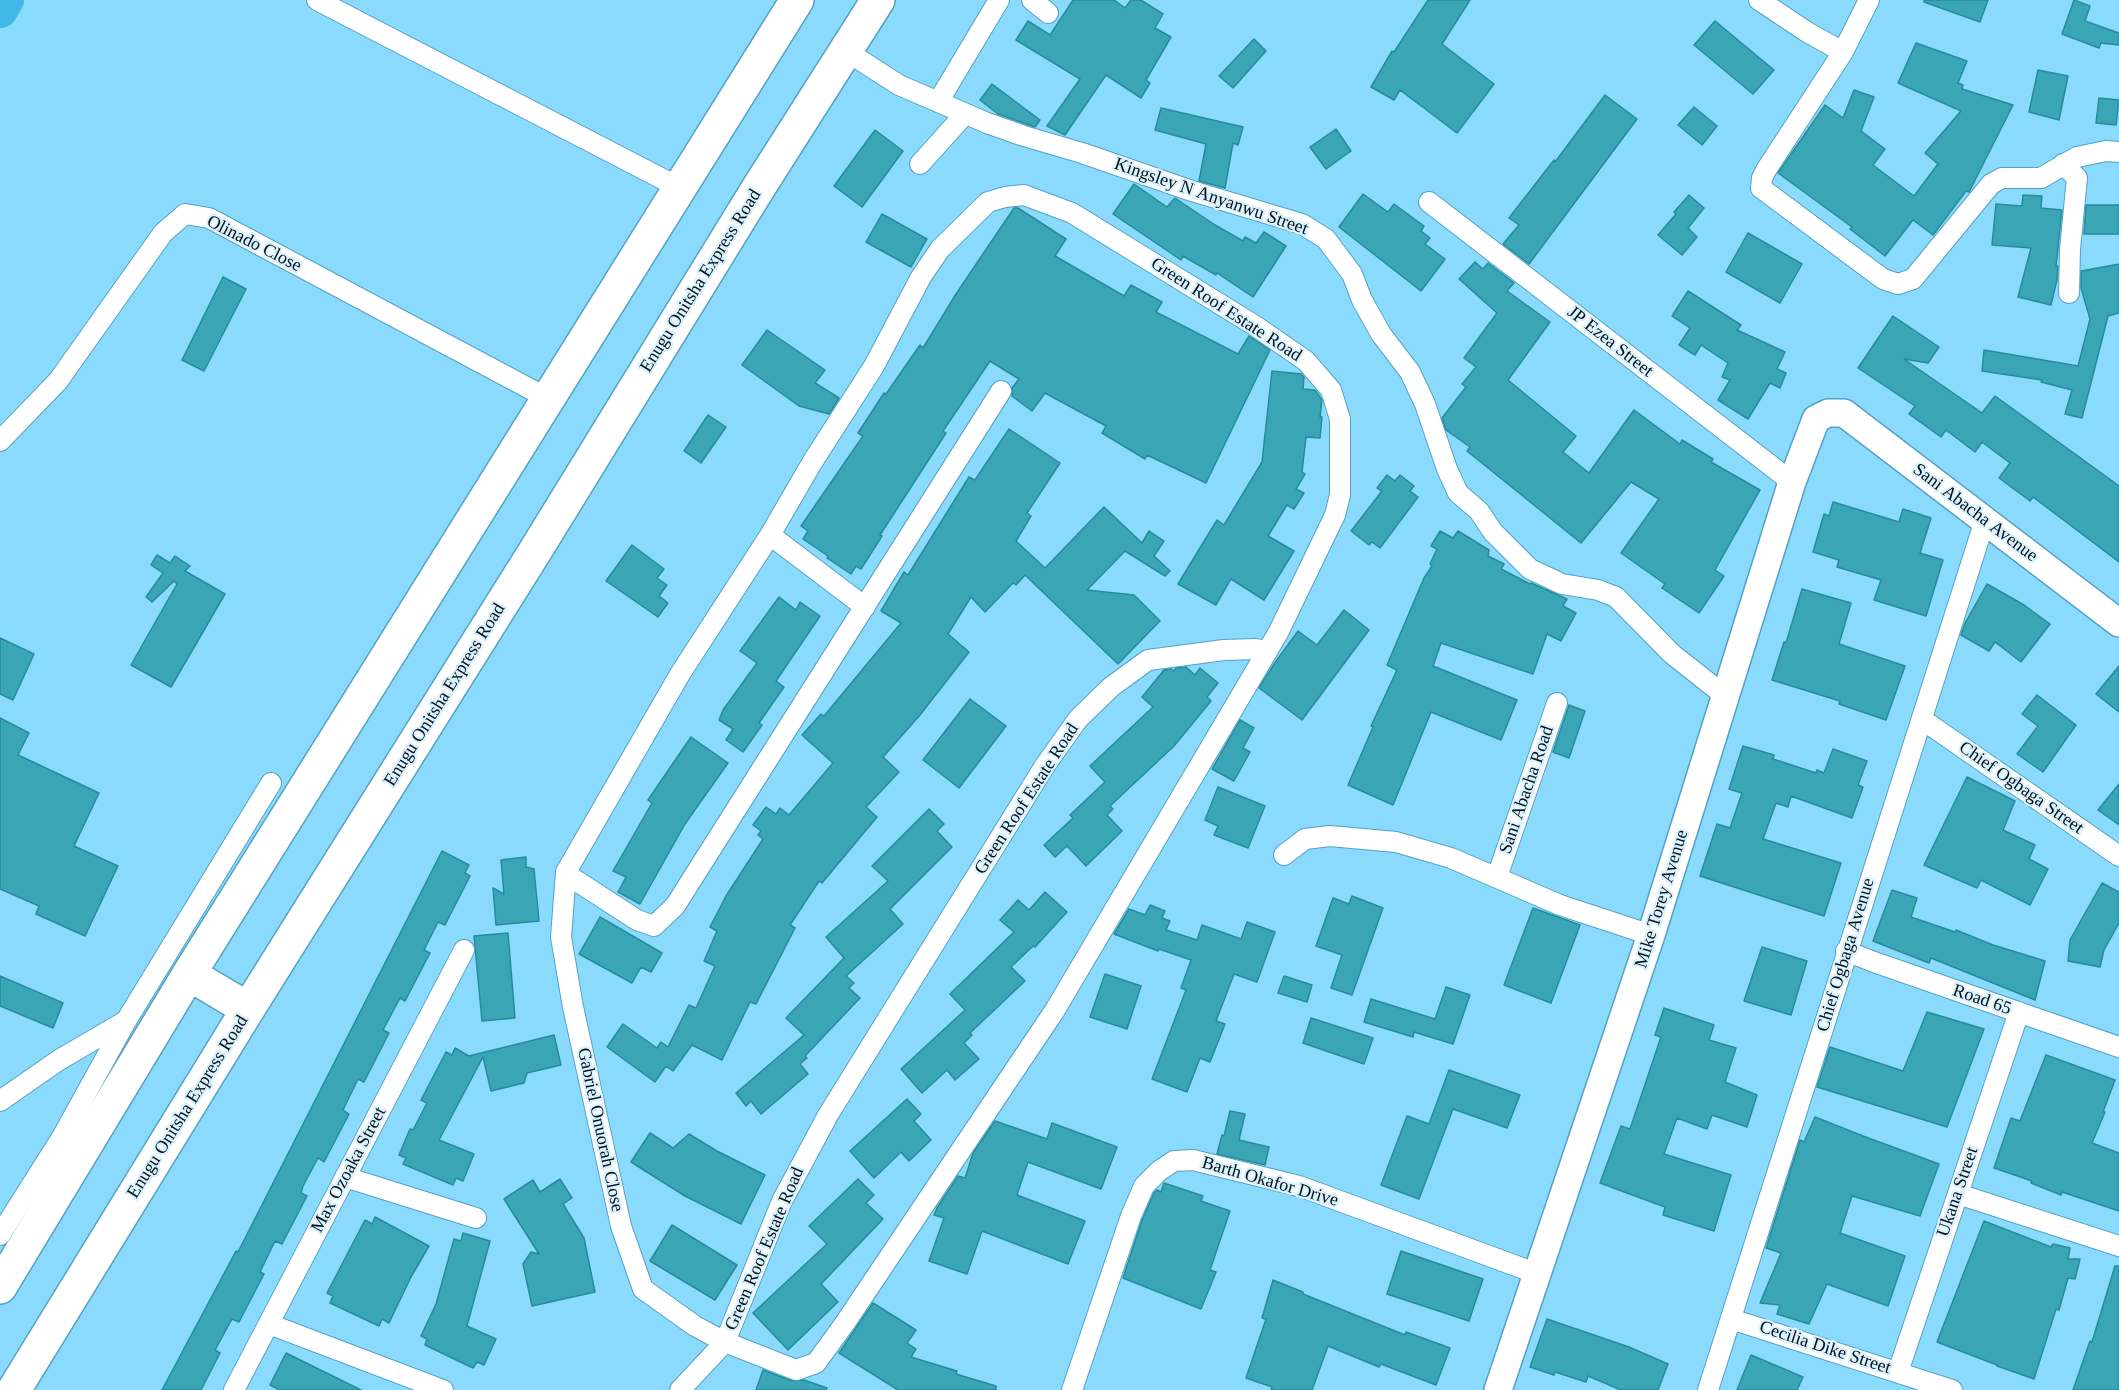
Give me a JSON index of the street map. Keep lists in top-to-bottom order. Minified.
{"streets":{"highway":["Enugu Onitsha Express Road"],"main road":["Sani Abacha Avenue","Mike Torey Avenue"],"street":["Kingsley N Anyanwu Street","Olinado Close","Green Roof Estate Road","JP Ezea Street","Chief Ogbaga Street","Sani Abacha Road","Chief Ogbaga Avenue","Road 65","Gabriel Onuorah Close","Max Ozoaka Street","Barth Okafor Drive","Ukana Street","Cecilia Dike Street"]},"crossings":[["Kingsley N Anyanwu Street","Enugu Onitsha Express Road"],["Kingsley N Anyanwu Street","Mike Torey Avenue"],["Green Roof Estate Road","Gabriel Onuorah Close"],["JP Ezea Street","Mike Torey Avenue"],["Sani Abacha Avenue","Mike Torey Avenue"],["Sani Abacha Avenue","Chief Ogbaga Avenue"],["Chief Ogbaga Street","Chief Ogbaga Avenue"],["Mike Torey Avenue","Barth Okafor Drive"],["Chief Ogbaga Avenue","Road 65"],["Chief Ogbaga Avenue","Cecilia Dike Street"],["Road 65","Ukana Street"],["Ukana Street","Cecilia Dike Street"]]}
